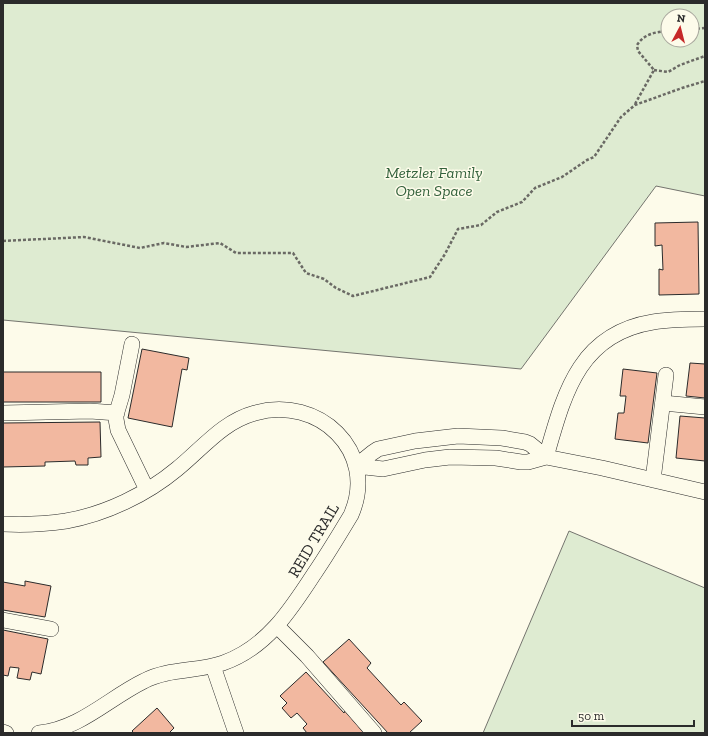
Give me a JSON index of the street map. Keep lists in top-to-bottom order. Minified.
{"streets":{"street":["REID TRAIL"]},"parks":["Metzler Family Open Space"],"scale_bar":"50 m","north":"top"}
